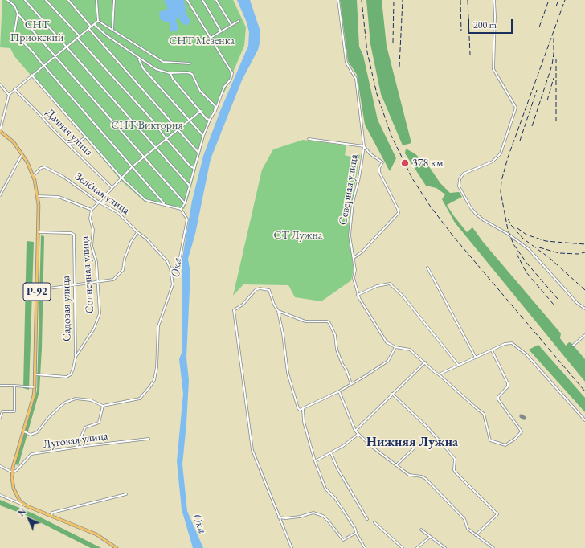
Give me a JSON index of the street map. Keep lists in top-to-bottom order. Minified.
{"streets":{"main road":["Р-92"],"street":["Дачная улица","Северная улица","Зелёная улица","Солнечная улица","Садовая улица","Луговая улица"]},"crossings":[["Зелёная улица","Р-92"],["Солнечная улица","Садовая улица"],["Р-92","Садовая улица"],["Р-92","Луговая улица"]],"districts":["Нижняя Лужна"],"water":["Ока"],"parks":["СНТ Приокский","СНТ Мезенка","СНТ Виктория","СТ Лужна"],"places":["378 км"],"scale_bar":"200 m","north":"top left"}
